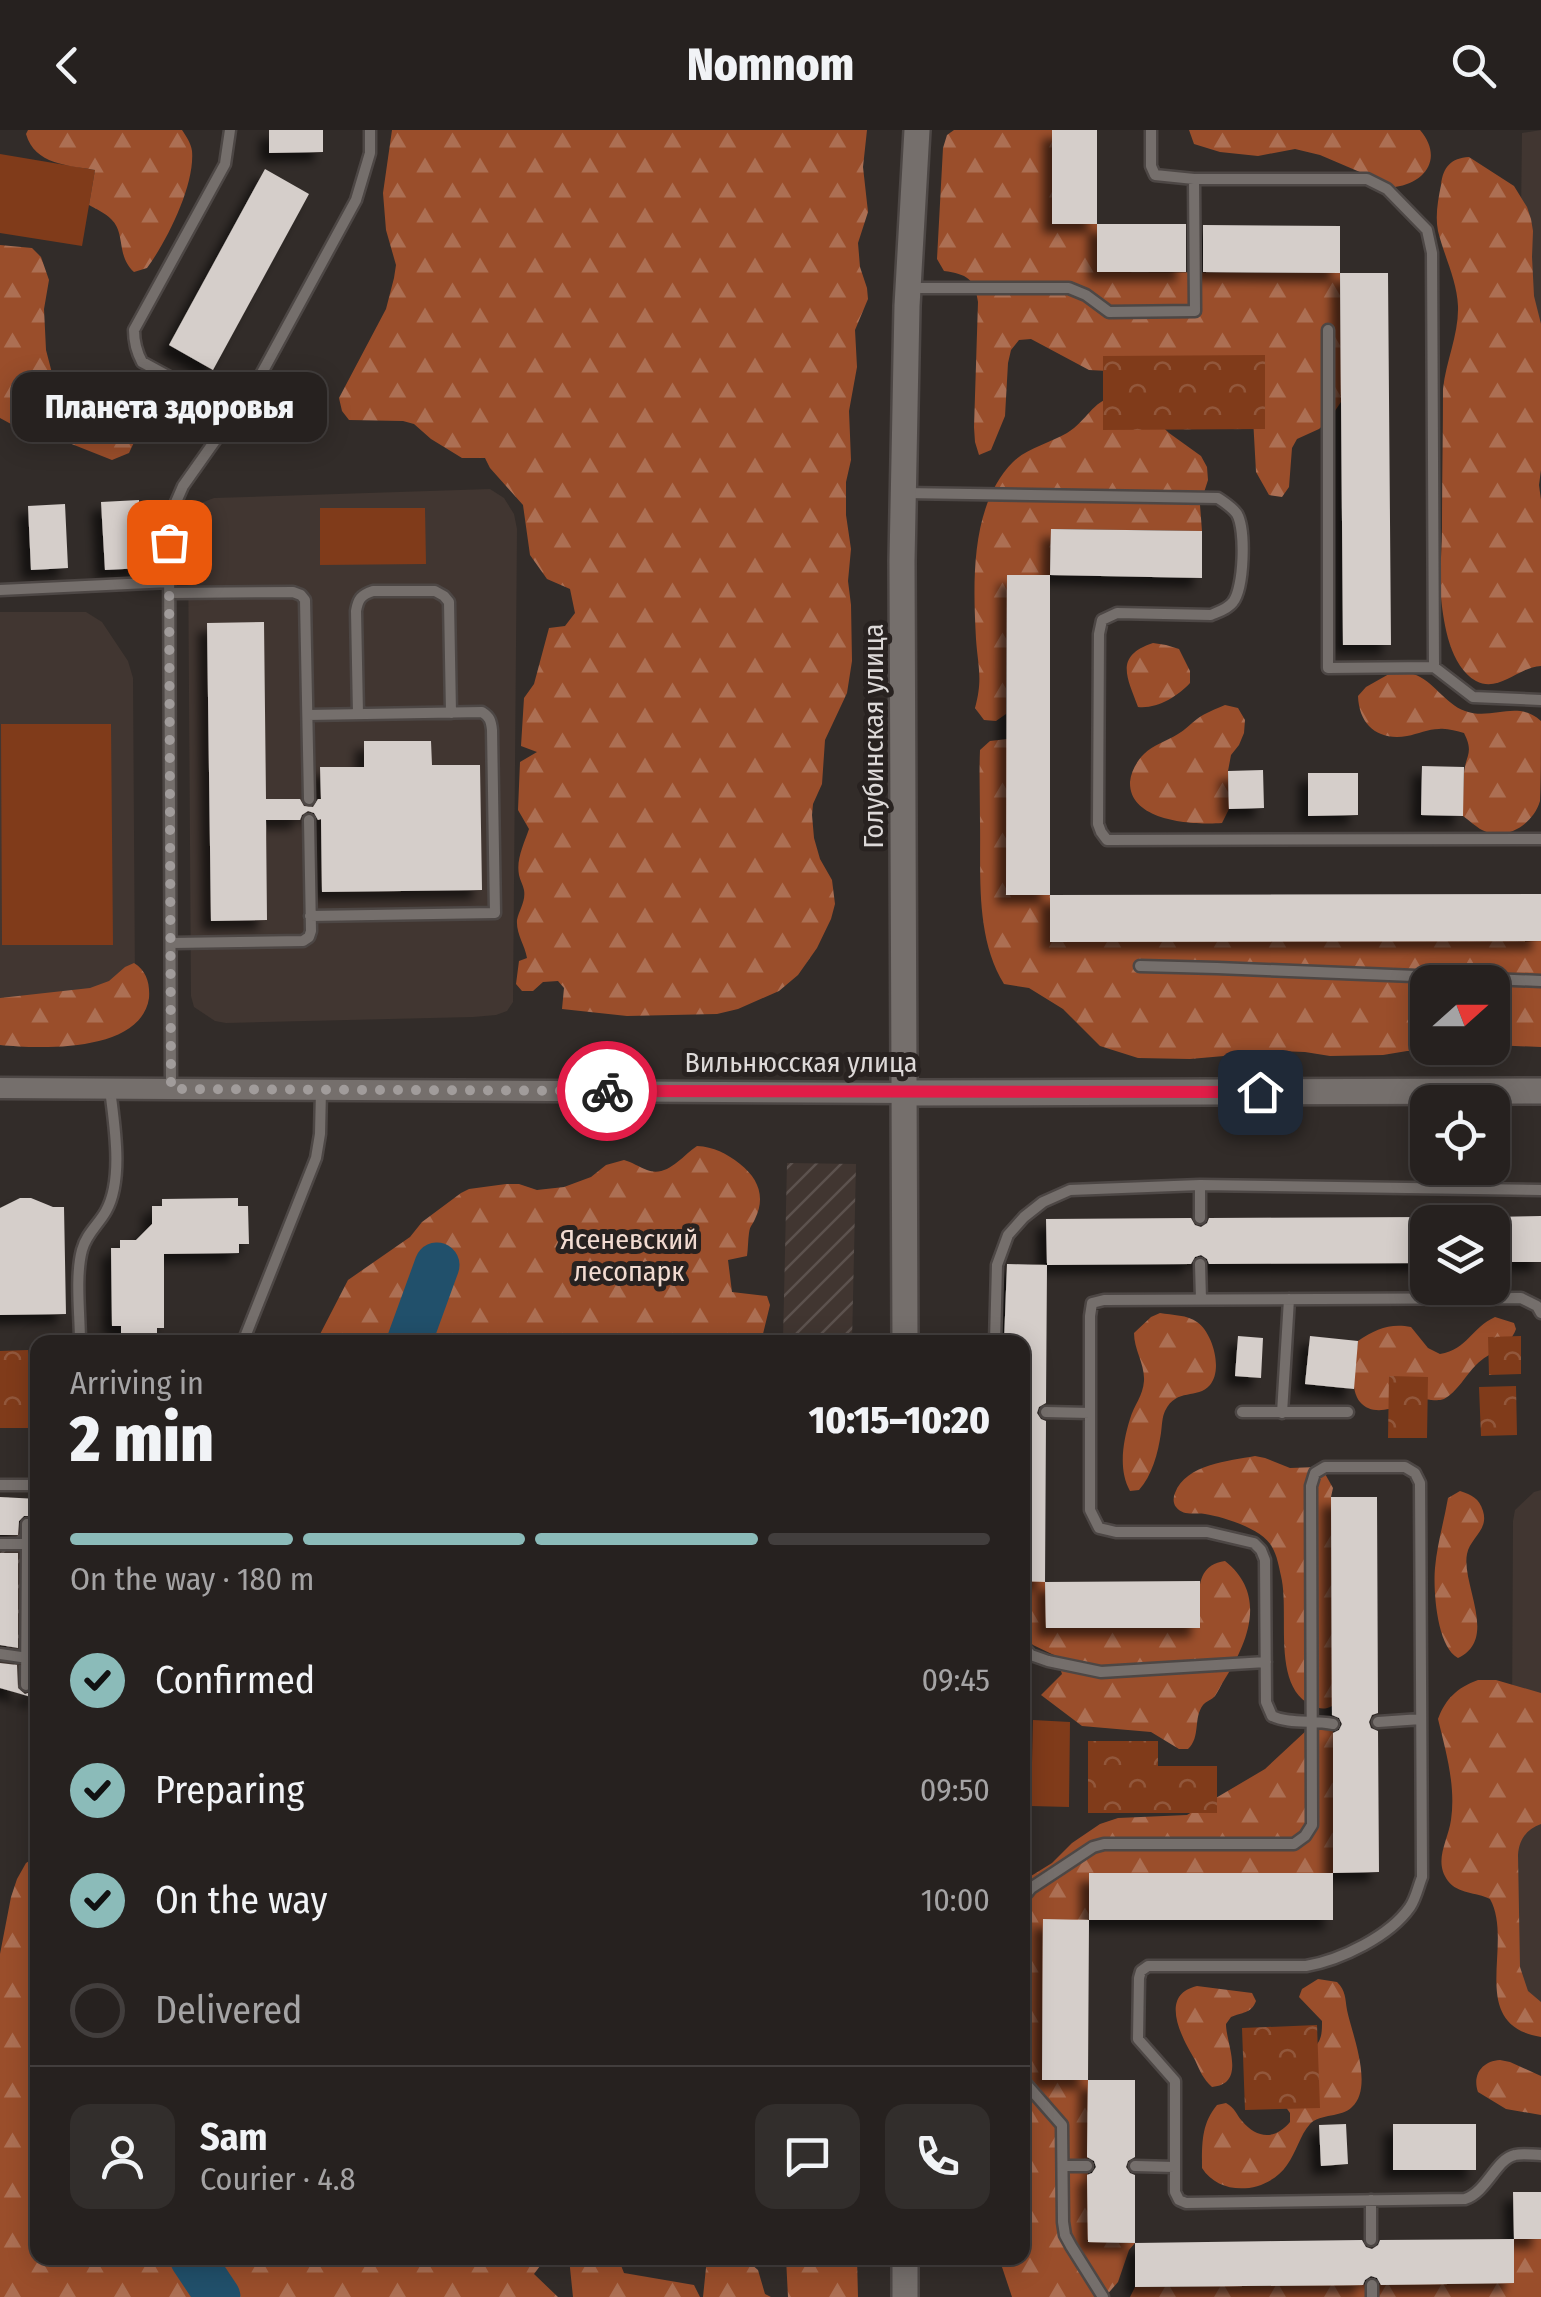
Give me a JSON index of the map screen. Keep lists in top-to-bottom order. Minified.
{"streets":{"street":["Голубинская улица","Вильнюсская улица"]},"crossings":[["Голубинская улица","Вильнюсская улица"]],"parks":["Ясеневский лесопарк"],"places":["Планета здоровья"],"north":"right","page":{"header":"Nomnom","bubble":"Планета здоровья","heading":["2 min","Arriving in","10:15–10:20"],"panel":["Sam","Courier · 4.8"],"bar":"On the way · 180 m","list":[["Confirmed","09:45"],["Preparing","09:50"],["On the way","10:00"],"Delivered"]}}
